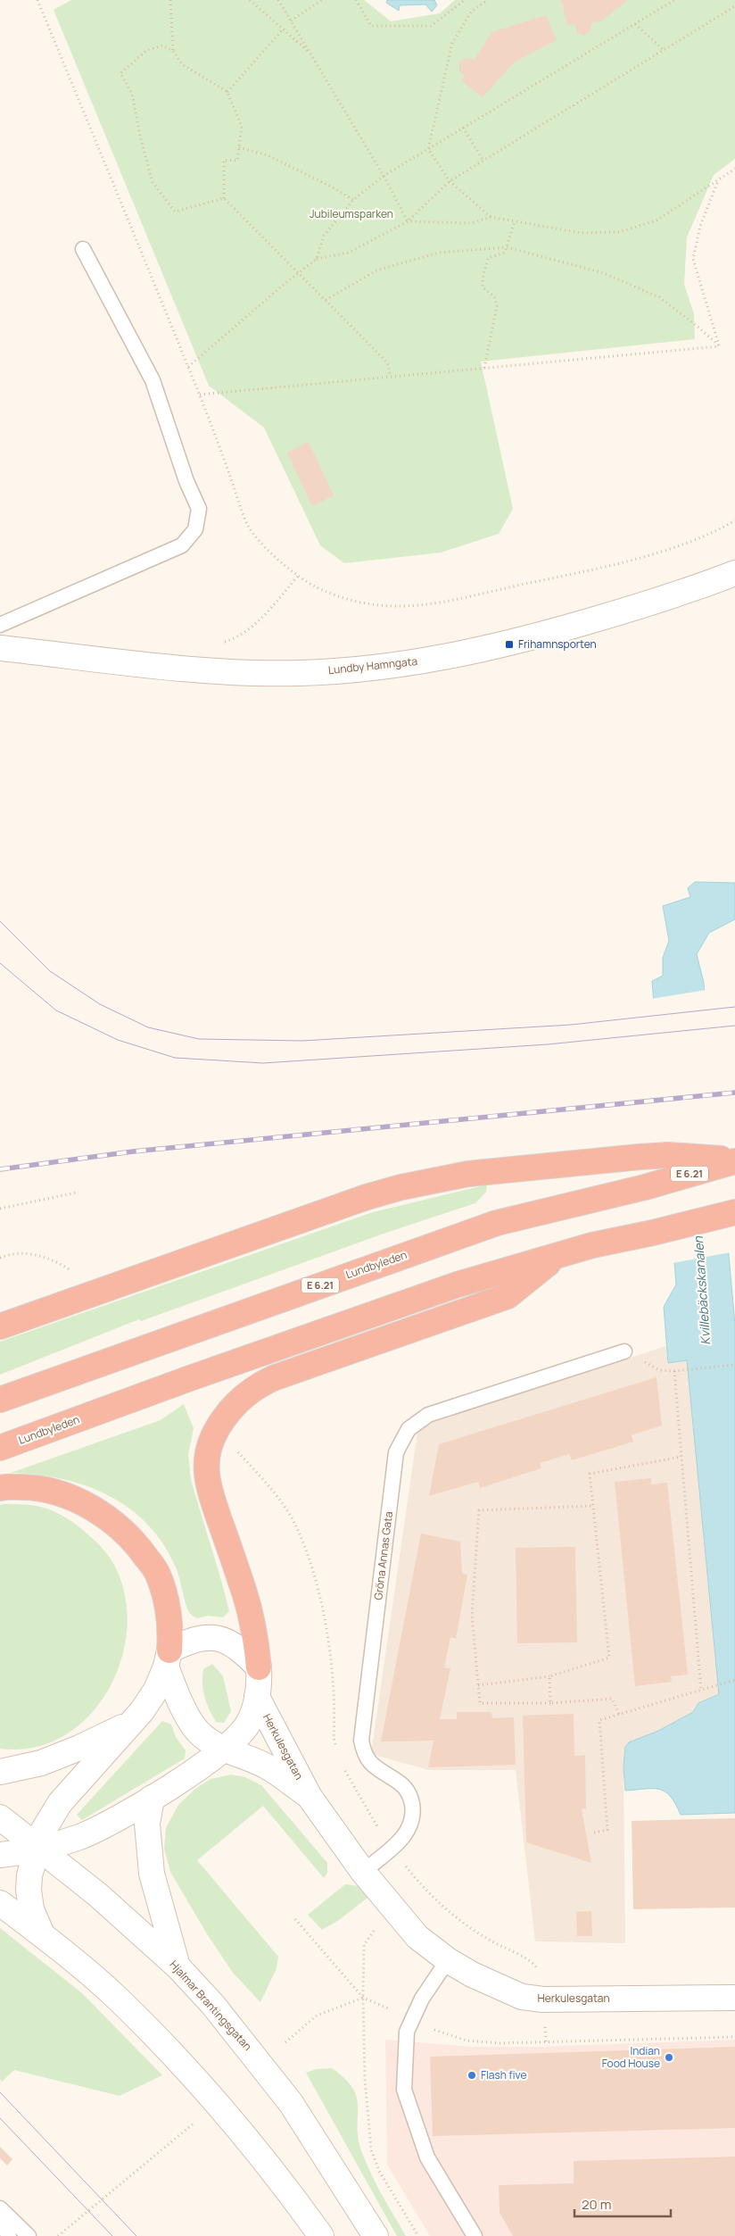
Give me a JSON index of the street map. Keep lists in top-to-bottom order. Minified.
{"streets":{"highway":["E 6.21","Lundbyleden"],"main road":["Lundby Hamngata","Herkulesgatan","Hjalmar Brantingsgatan"],"lane":["Gröna Annas Gata"]},"crossings":[["Gröna Annas Gata","Herkulesgatan"]],"water":["Kvillebäckskanalen"],"parks":["Jubileumsparken"],"places":{"transit":["Frihamnsporten"],"other":["Indian Food House","Flash five"]},"scale_bar":"20 m"}
